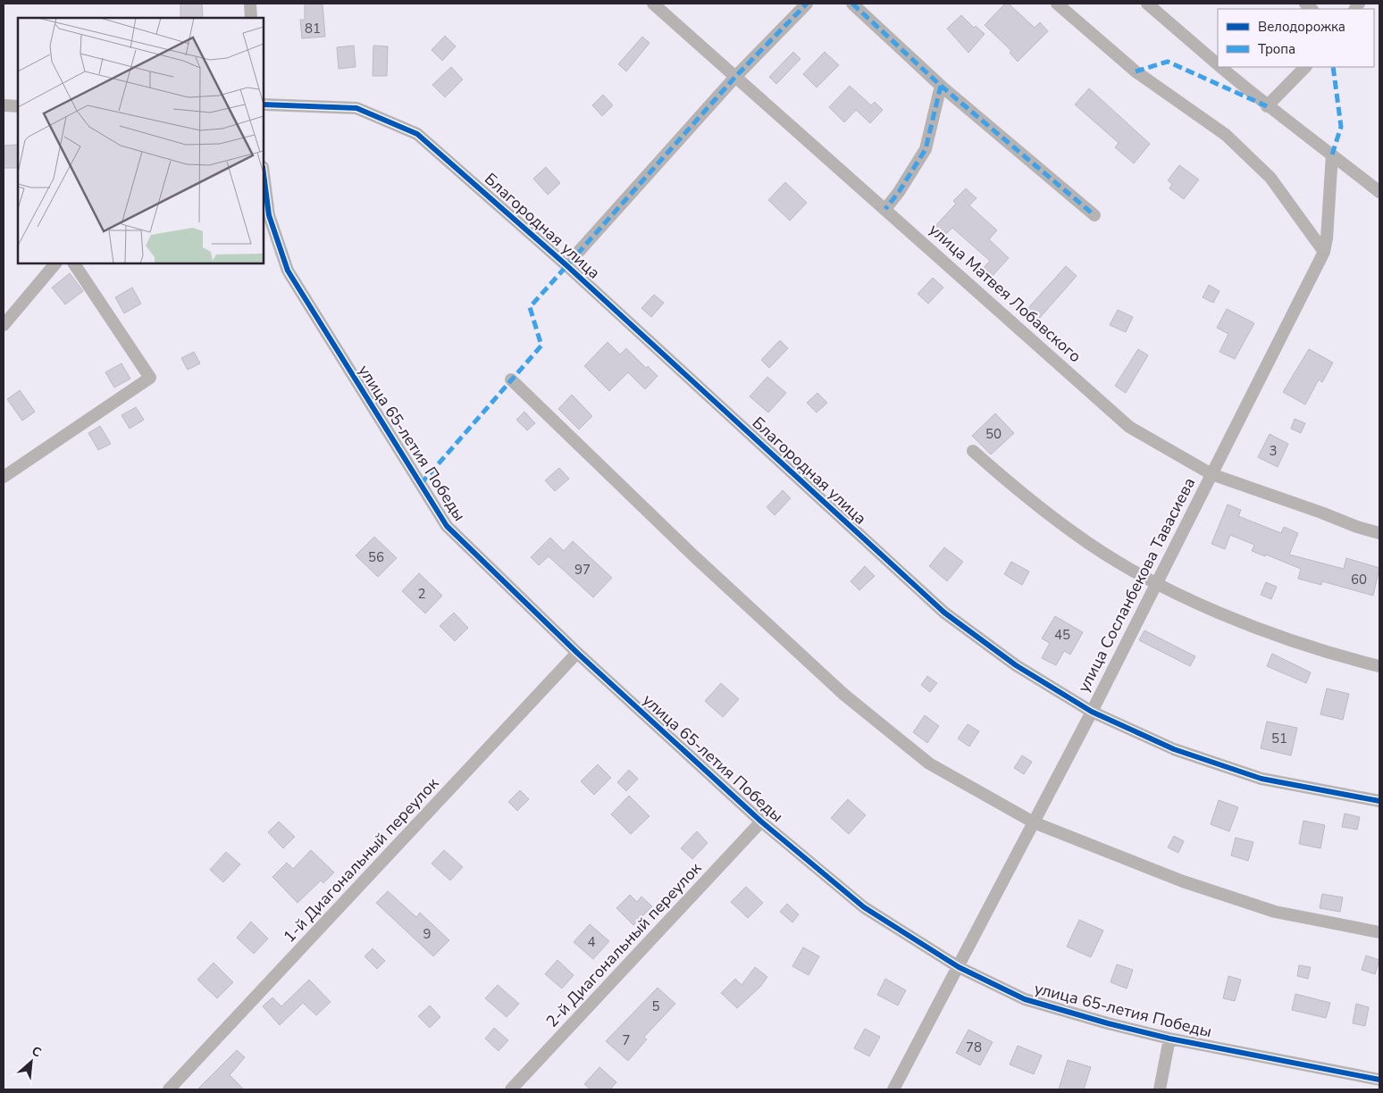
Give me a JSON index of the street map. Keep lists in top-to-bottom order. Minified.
{"streets":{"street":["Благородная улица","улица Матвея Лобавского","улица 65-летия Победы","улица Сосланбекова Тавасиева","1-й Диагональный переулок","2-й Диагональный переулок"]},"crossings":[["Благородная улица","улица Сосланбекова Тавасиева"],["улица Матвея Лобавского","улица Сосланбекова Тавасиева"],["улица 65-летия Победы","улица Сосланбекова Тавасиева"],["улица 65-летия Победы","1-й Диагональный переулок"],["улица 65-летия Победы","2-й Диагональный переулок"]],"house_numbers":["81","50","3","56","97","60","2","45","51","9","4","5","7","78"],"legend":["Велодорожка","Тропа"],"north":"top right"}
